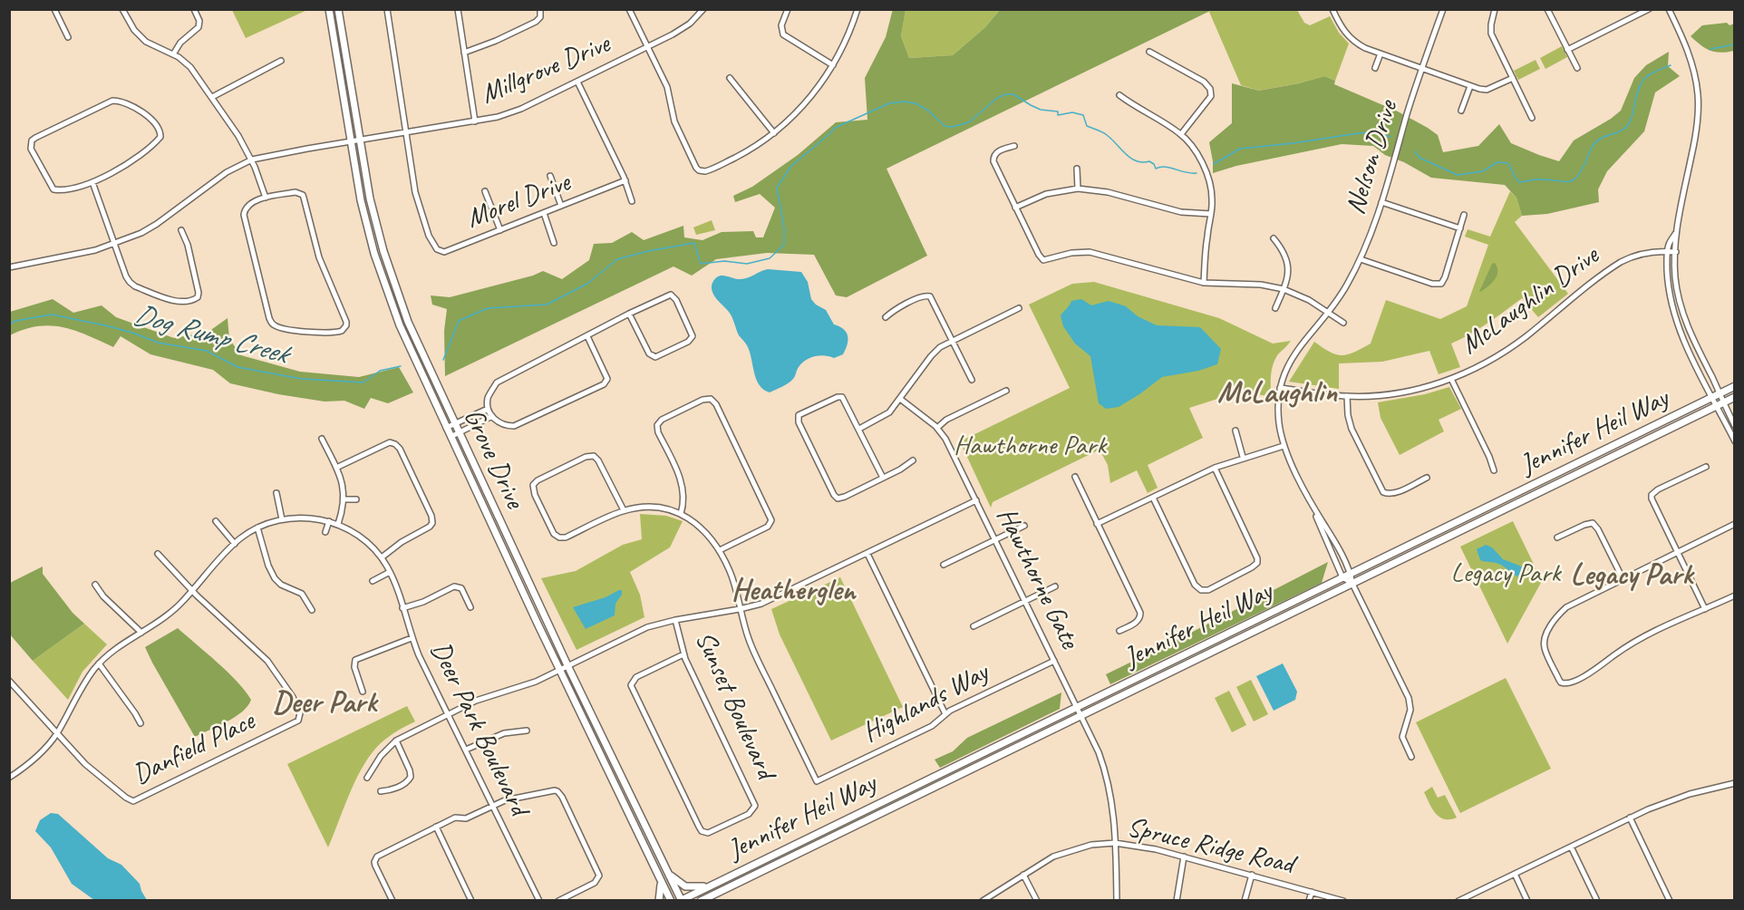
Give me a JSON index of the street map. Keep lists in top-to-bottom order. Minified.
{"streets":{"main road":["Jennifer Heil Way","Grove Drive"],"street":["Millgrove Drive","Nelson Drive","Morel Drive","McLaughlin Drive","Hawthorne Gate","Highlands Way","Sunset Boulevard","Deer Park Boulevard","Danfield Place","Spruce Ridge Road"]},"crossings":[["Millgrove Drive","Morel Drive"],["Millgrove Drive","Grove Drive"],["Nelson Drive","McLaughlin Drive"],["Nelson Drive","Jennifer Heil Way"],["Jennifer Heil Way","Grove Drive"],["Jennifer Heil Way","Hawthorne Gate"],["Hawthorne Gate","Highlands Way"],["Hawthorne Gate","Spruce Ridge Road"],["Deer Park Boulevard","Danfield Place"]],"districts":["McLaughlin","Legacy Park","Heatherglen","Deer Park"],"water":["Dog Rump Creek"],"parks":["Hawthorne Park","Legacy Park"]}
